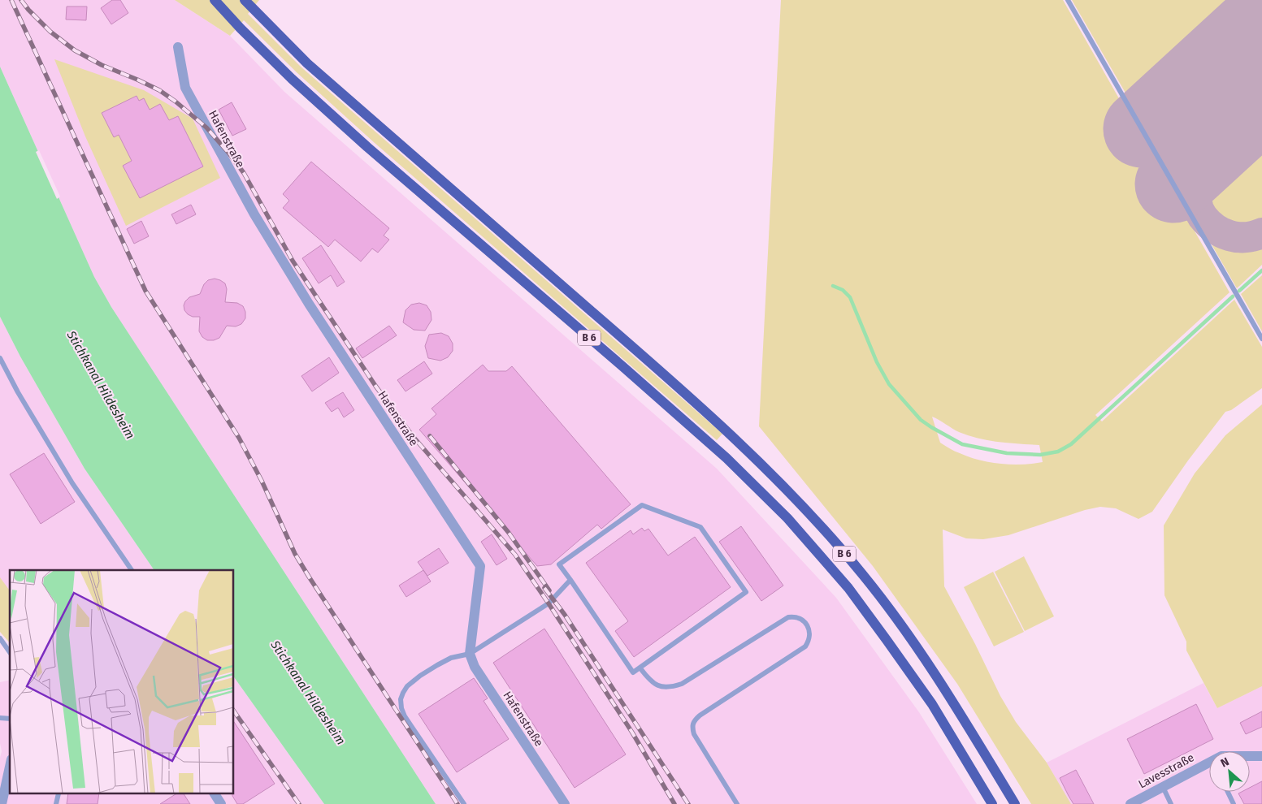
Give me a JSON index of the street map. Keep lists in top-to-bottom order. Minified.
{"streets":{"main road":["B 6"],"street":["Hafenstraße","Lavesstraße"]},"water":["Stichkanal Hildesheim"],"north":"top left"}
